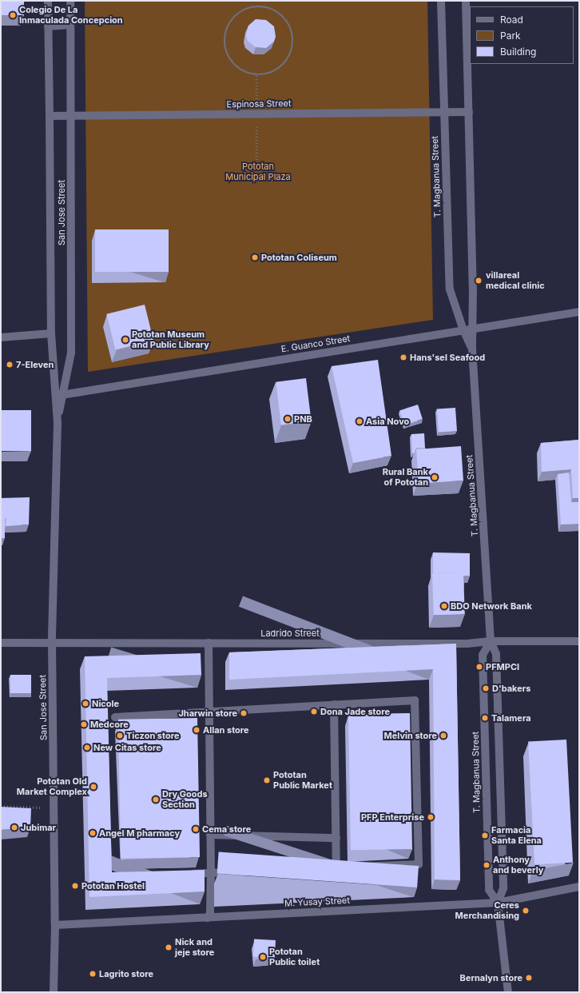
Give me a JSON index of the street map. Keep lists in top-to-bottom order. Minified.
{"streets":{"street":["Espinosa Street","T. Magbanua Street","San Jose Street","E. Guanco Street","Ladrido Street","M. Yusay Street"]},"crossings":[["Espinosa Street","T. Magbanua Street"],["Espinosa Street","San Jose Street"],["T. Magbanua Street","E. Guanco Street"],["T. Magbanua Street","Ladrido Street"],["T. Magbanua Street","M. Yusay Street"],["San Jose Street","E. Guanco Street"],["San Jose Street","Ladrido Street"],["San Jose Street","M. Yusay Street"]],"parks":["Pototan Municipal Plaza"],"places":["Colegio De La Inmaculada Concepcion","Pototan Coliseum","villareal medical clinic","Pototan Museum and Public Library","Hans'sel Seafood","7-Eleven","PNB","Asia Novo","Rural Bank of Pototan","BDO Network Bank","PFMPCI","D'bakers","Nicole","Dona Jade store","Jharwin store","Talamera","Medcore","Allan store","Ticzon store","Melvin store","New Citas store","Pototan Public Market","Pototan Old Market Complex","Dry Goods Section","PFP Enterprise","Jubimar","Cema store","Angel M pharmacy","Farmacia Santa Elena","Anthony and beverly","Pototan Hostel","Ceres Merchandising","Nick and jeje store","Pototan Public toilet","Lagrito store","Bernalyn store"],"legend":["Road","Park","Building"]}
